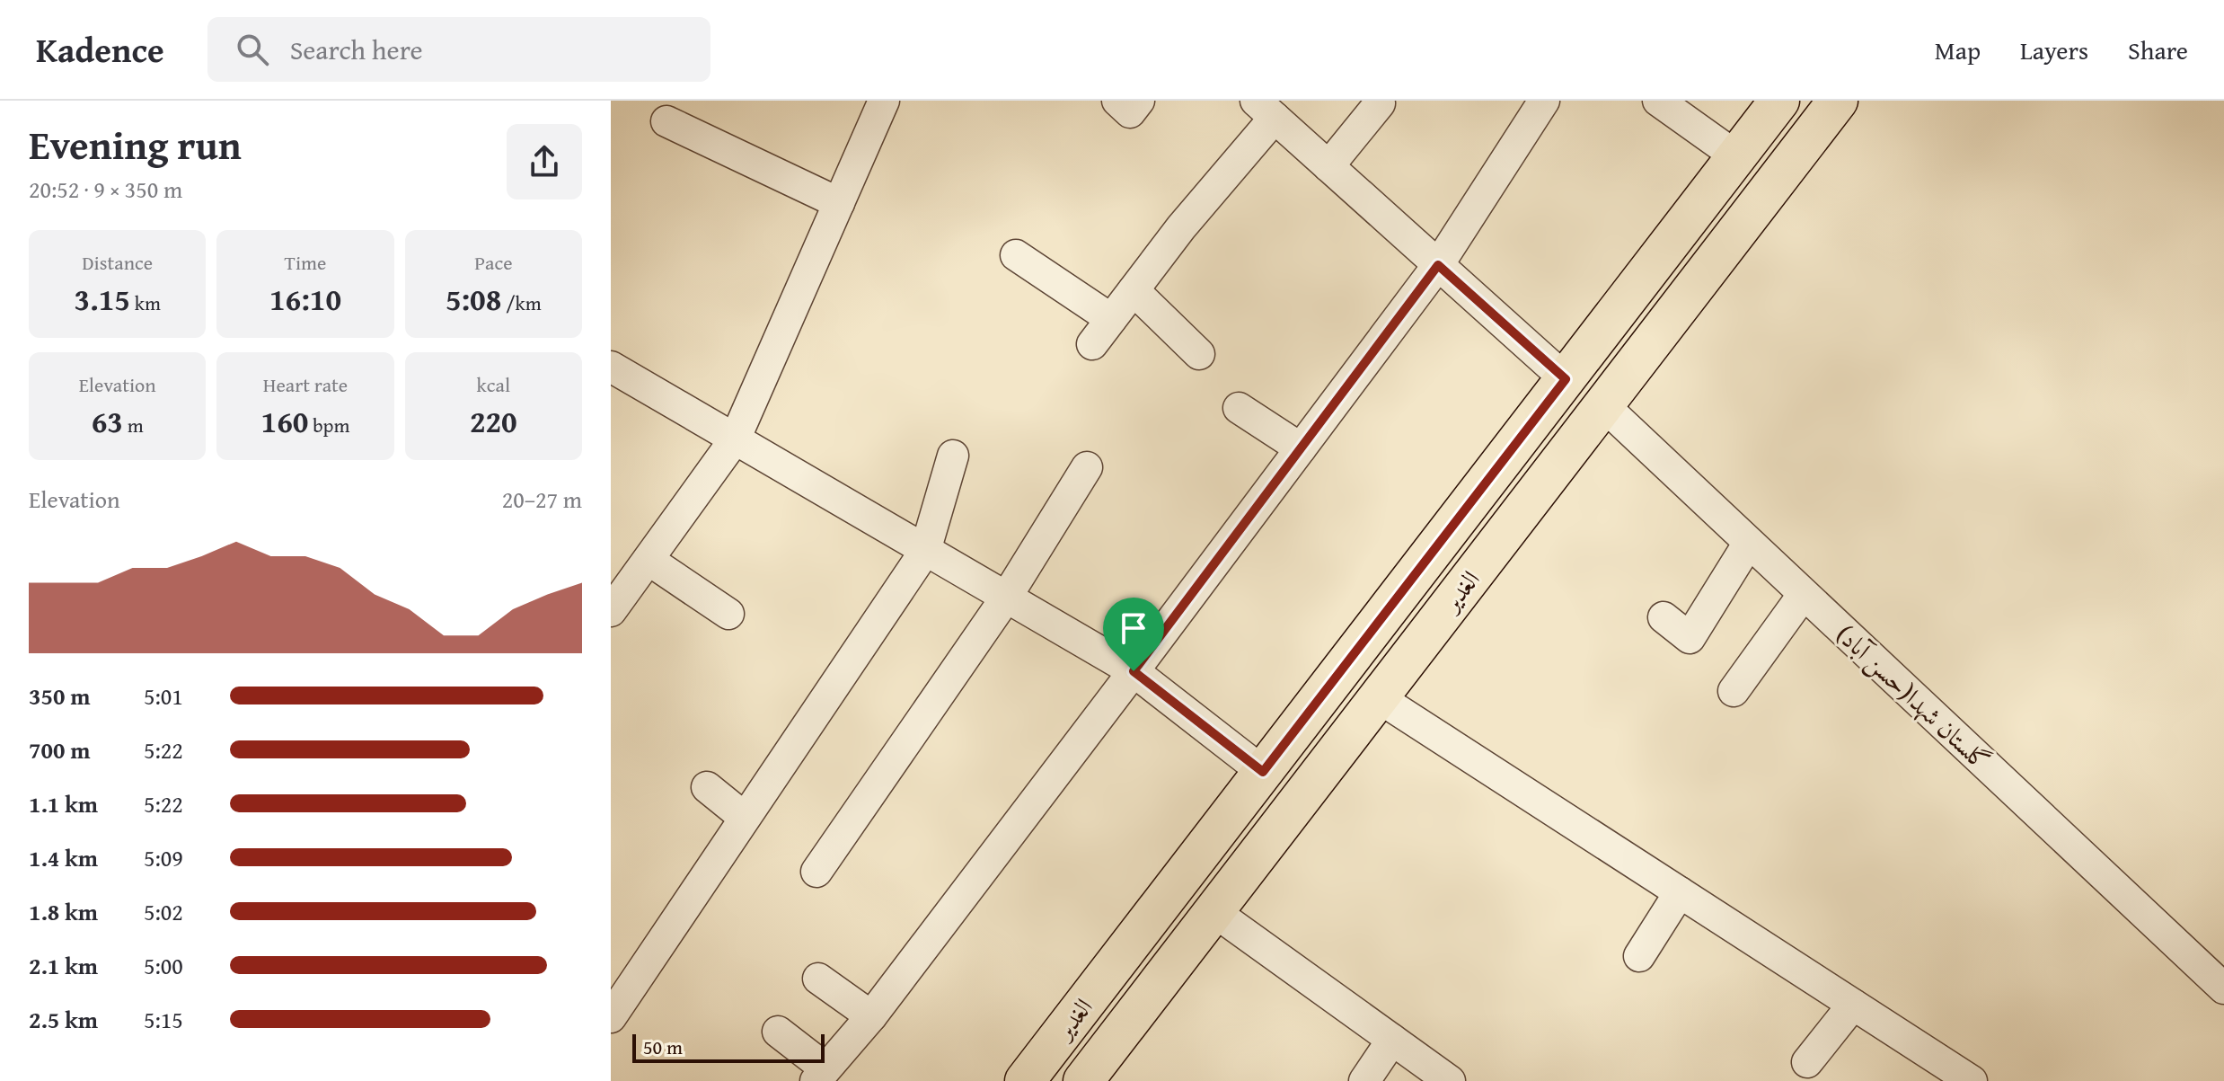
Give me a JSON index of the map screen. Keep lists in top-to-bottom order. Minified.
{"streets":{"main road":["الغدیر"],"street":["گلستان شهدا(حسن آباد)"]},"crossings":[["الغدیر","گلستان شهدا(حسن آباد)"]],"scale_bar":"50 m","page":{"header":"Kadence","search":"Search here","nav":["Map","Layers","Share"],"heading":["Evening run","20:52 · 9 × 350 m"],"stats":[["Distance","3.15 km"],["Time","16:10"],["Pace","5:08 /km"],["Elevation","63 m"],["Heart rate","160 bpm"],["kcal","220"]],"chart":["Elevation","20–27 m"],"list":[{"name":"350 m","note":"5:01"},{"name":"700 m","note":"5:22"},{"name":"1.1 km","note":"5:22"},{"name":"1.4 km","note":"5:09"},{"name":"1.8 km","note":"5:02"},{"name":"2.1 km","note":"5:00"},{"name":"2.5 km","note":"5:15"}],"scale":"50 m"}}
